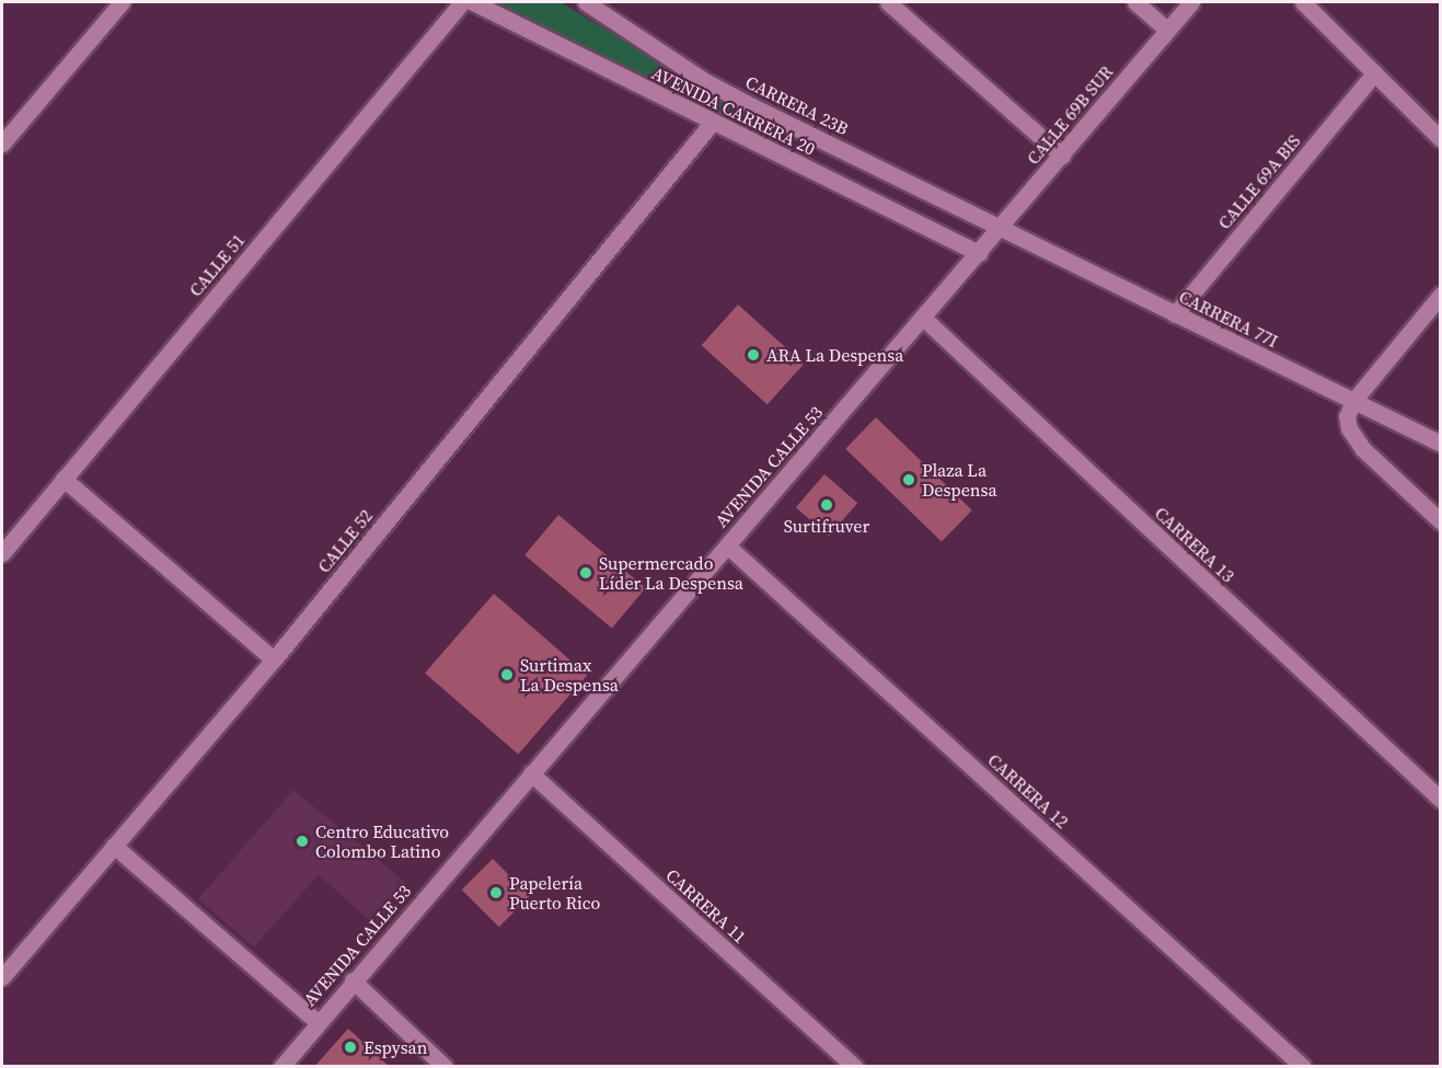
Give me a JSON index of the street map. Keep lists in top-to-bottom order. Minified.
{"streets":{"street":["CARRERA 23B","AVENIDA CARRERA 20","CALLE 69B SUR","CALLE 69A BIS","CALLE 51","CARRERA 77I","AVENIDA CALLE 53","CALLE 52","CARRERA 13","CARRERA 12","CARRERA 11"]},"crossings":[["CARRERA 23B","CALLE 69B SUR"],["CARRERA 23B","CARRERA 77I"],["AVENIDA CARRERA 20","CALLE 69B SUR"],["AVENIDA CARRERA 20","AVENIDA CALLE 53"],["AVENIDA CARRERA 20","CALLE 52"],["CALLE 69B SUR","CARRERA 77I"],["CALLE 69B SUR","AVENIDA CALLE 53"],["CALLE 69A BIS","CARRERA 77I"],["AVENIDA CALLE 53","CARRERA 13"],["AVENIDA CALLE 53","CARRERA 12"],["AVENIDA CALLE 53","CARRERA 11"]],"places":["ARA La Despensa","Plaza La Despensa","Surtifruver","Supermercado Líder La Despensa","Surtimax La Despensa","Centro Educativo Colombo Latino","Papelería Puerto Rico","Espysan"]}
